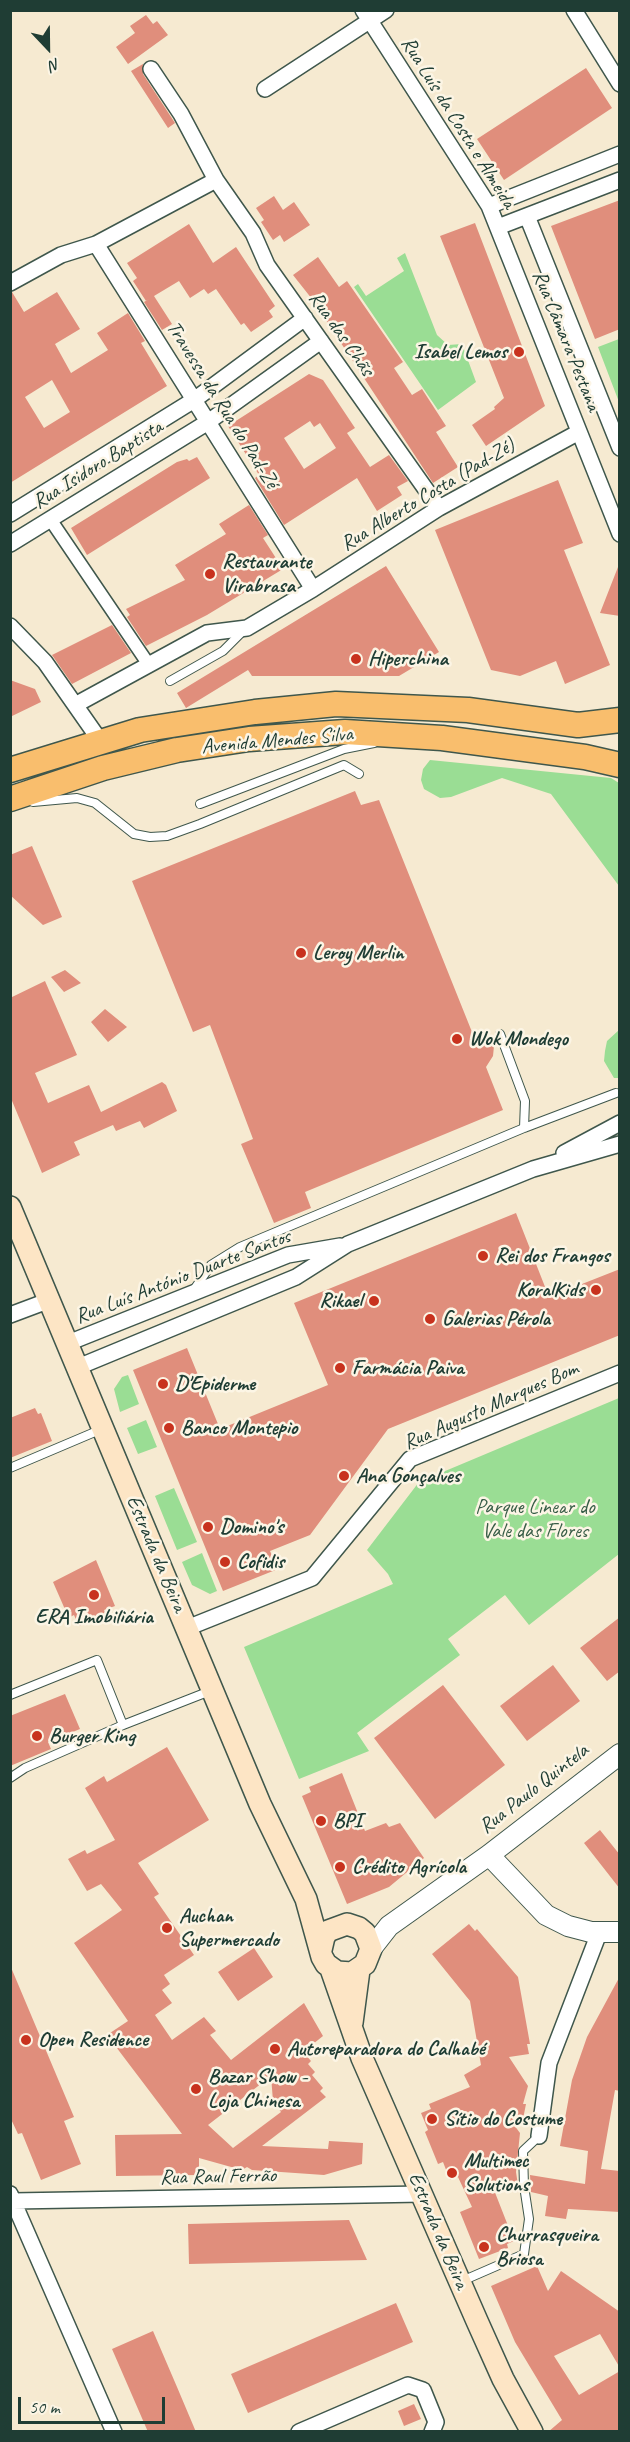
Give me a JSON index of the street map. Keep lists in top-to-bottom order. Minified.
{"streets":{"main road":["Avenida Mendes Silva","Estrada da Beira"],"street":["Rua Luís da Costa e Almeida","Rua das Chãs","Rua Câmara Pestana","Travessa da Rua do Pad-Zé","Rua Isidoro Baptista","Rua Alberto Costa (Pad-Zé)","Rua Luís António Duarte Santos","Rua Augusto Marques Bom","Rua Paulo Quintela","Rua Raul Ferrão"]},"crossings":[["Rua Luís da Costa e Almeida","Rua Câmara Pestana"],["Rua das Chãs","Rua Isidoro Baptista"],["Rua das Chãs","Rua Alberto Costa (Pad-Zé)"],["Rua Câmara Pestana","Rua Alberto Costa (Pad-Zé)"],["Travessa da Rua do Pad-Zé","Rua Isidoro Baptista"],["Travessa da Rua do Pad-Zé","Rua Alberto Costa (Pad-Zé)"],["Rua Luís António Duarte Santos","Estrada da Beira"],["Rua Augusto Marques Bom","Estrada da Beira"],["Estrada da Beira","Rua Paulo Quintela"],["Estrada da Beira","Rua Raul Ferrão"]],"parks":["Parque Linear do Vale das Flores"],"places":["Isabel Lemos","Restaurante Virabrasa","Hiperchina","Leroy Merlin","Wok Mondego","Rei dos Frangos","KoralKids","Rikael","Galerias Pérola","Farmácia Paiva","D'Epiderme","Banco Montepio","Ana Gonçalves","Domino's","Cofidis","ERA Imobiliária","Burger King","BPI","Crédito Agrícola","Auchan Supermercado","Open Residence","Autoreparadora do Calhabé","Bazar Show - Loja Chinesa","Sítio do Costume","Multimec Solutions","Churrasqueira Briosa"],"scale_bar":"50 m","north":"bottom"}
